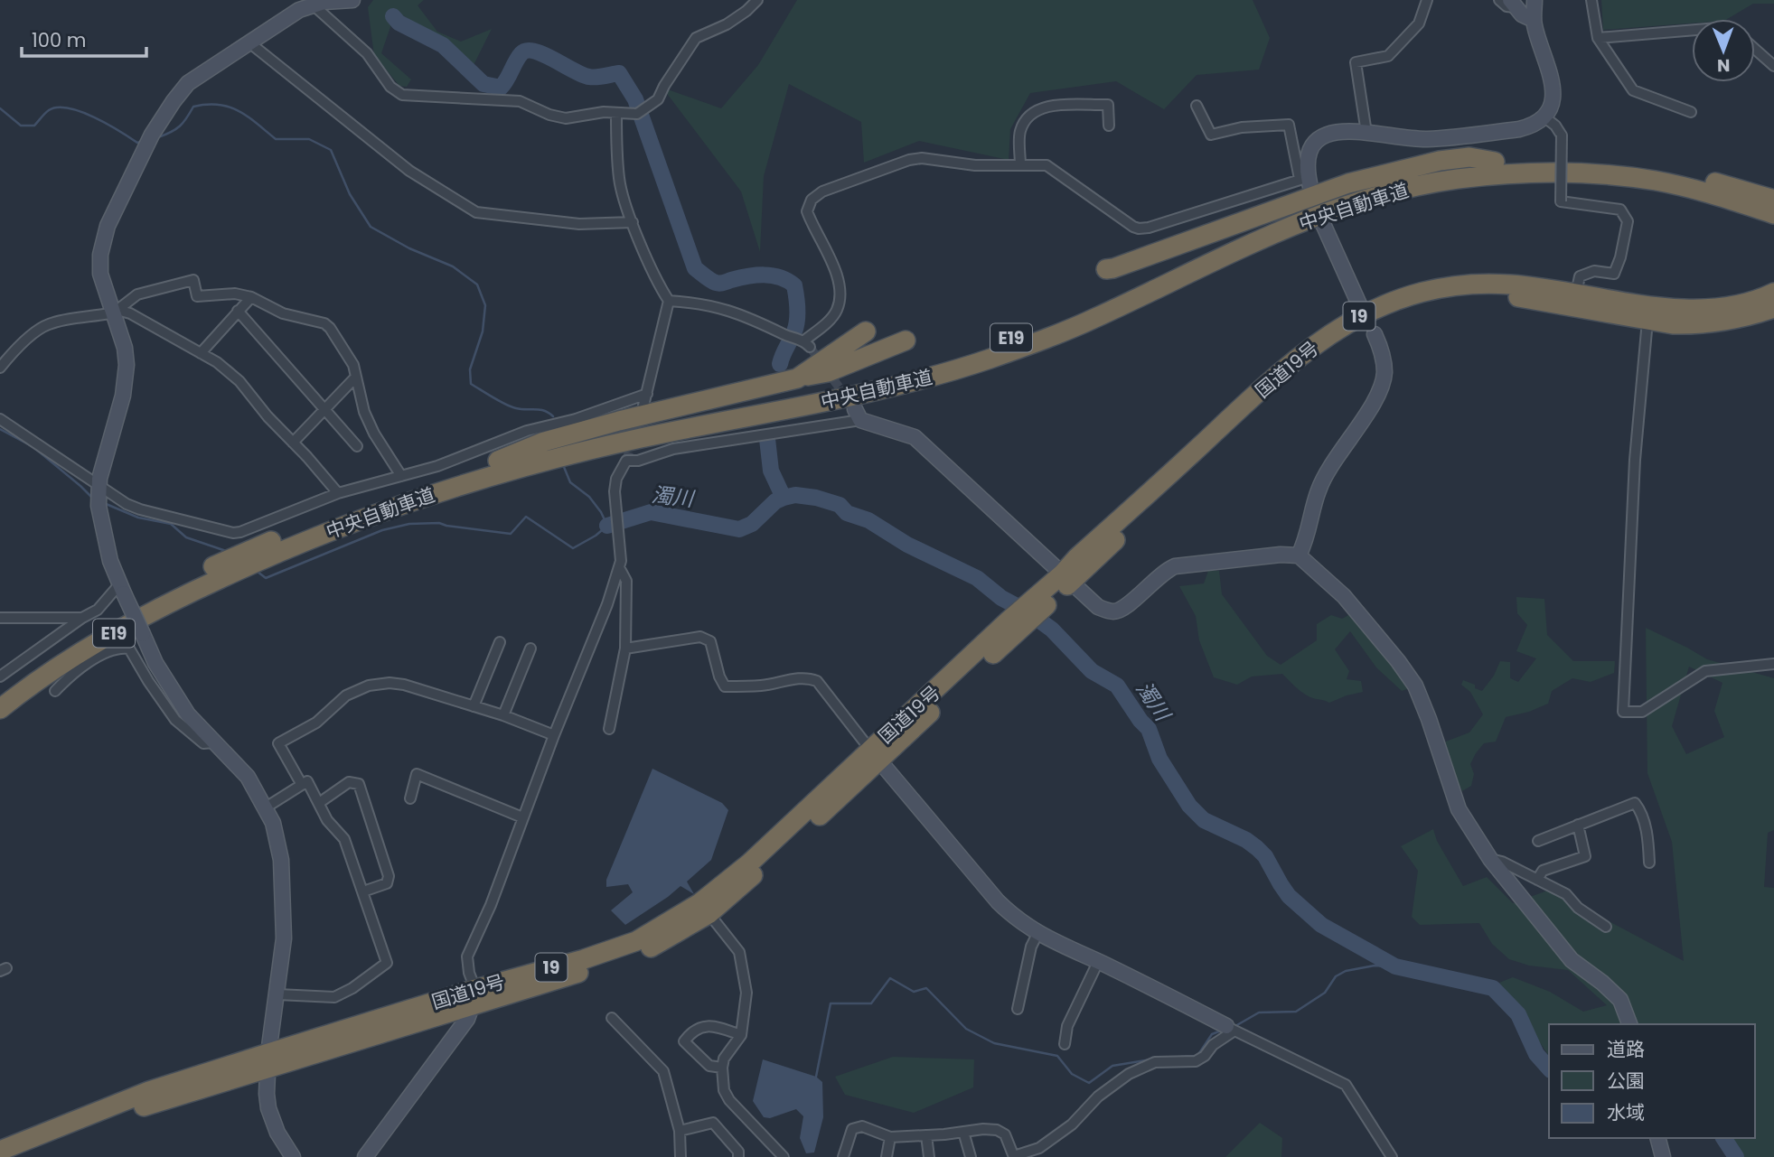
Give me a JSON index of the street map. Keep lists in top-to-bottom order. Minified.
{"streets":{"highway":["中央自動車道","19","E19","国道19号"]},"water":["濁川"],"legend":["道路","公園","水域"],"scale_bar":"100 m","north":"bottom"}
